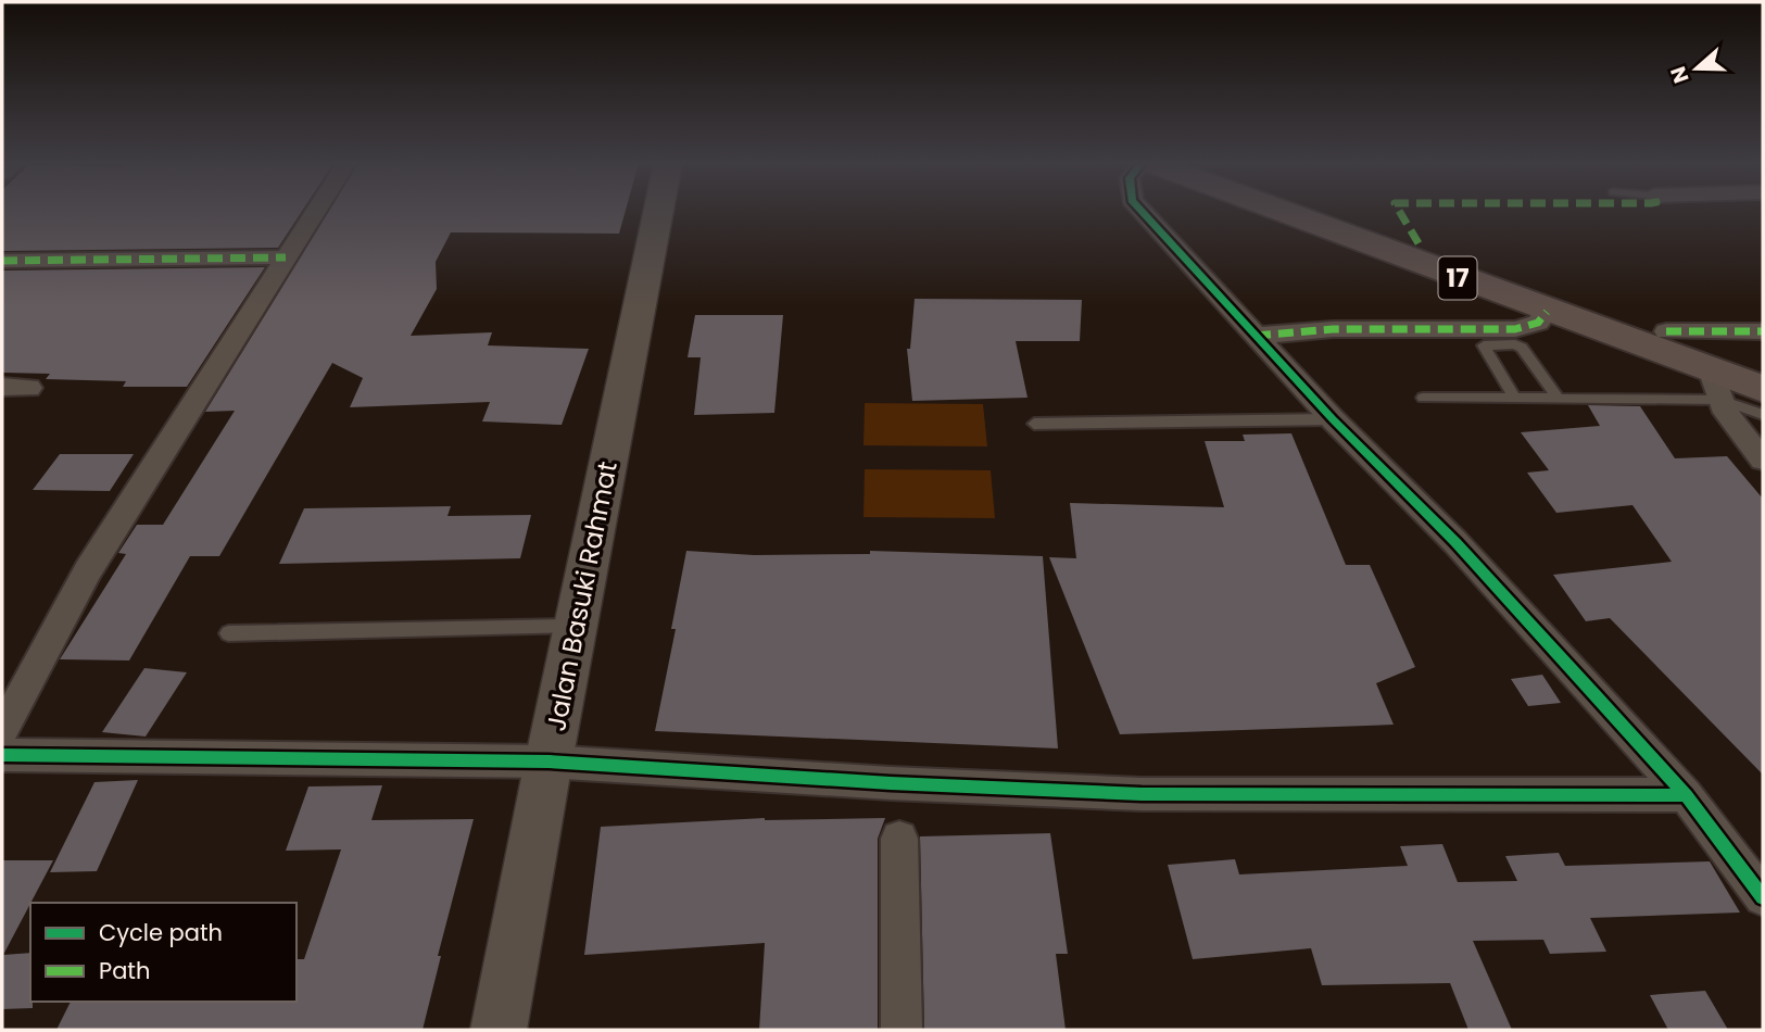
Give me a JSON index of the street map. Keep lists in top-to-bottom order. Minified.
{"streets":{"highway":["17"],"street":["Jalan Basuki Rahmat"]},"legend":["Cycle path","Path"],"north":"left"}
